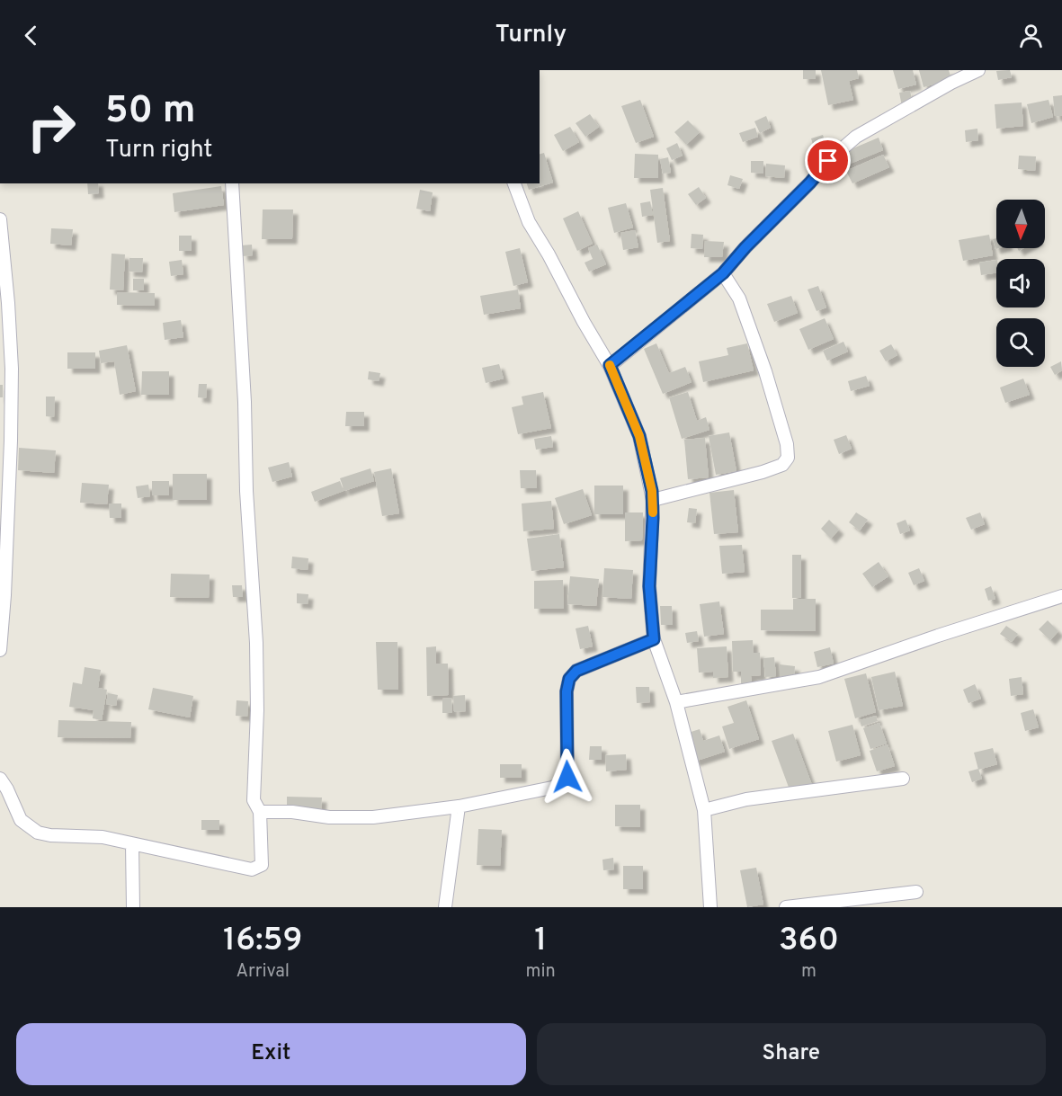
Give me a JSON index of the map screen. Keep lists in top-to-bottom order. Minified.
{"north":"bottom","page":{"header":"Turnly","turn":["50 m","Turn right"],"eta":["16:59","Arrival","1","min","360","m"],"buttons":["Exit","Share"]}}
